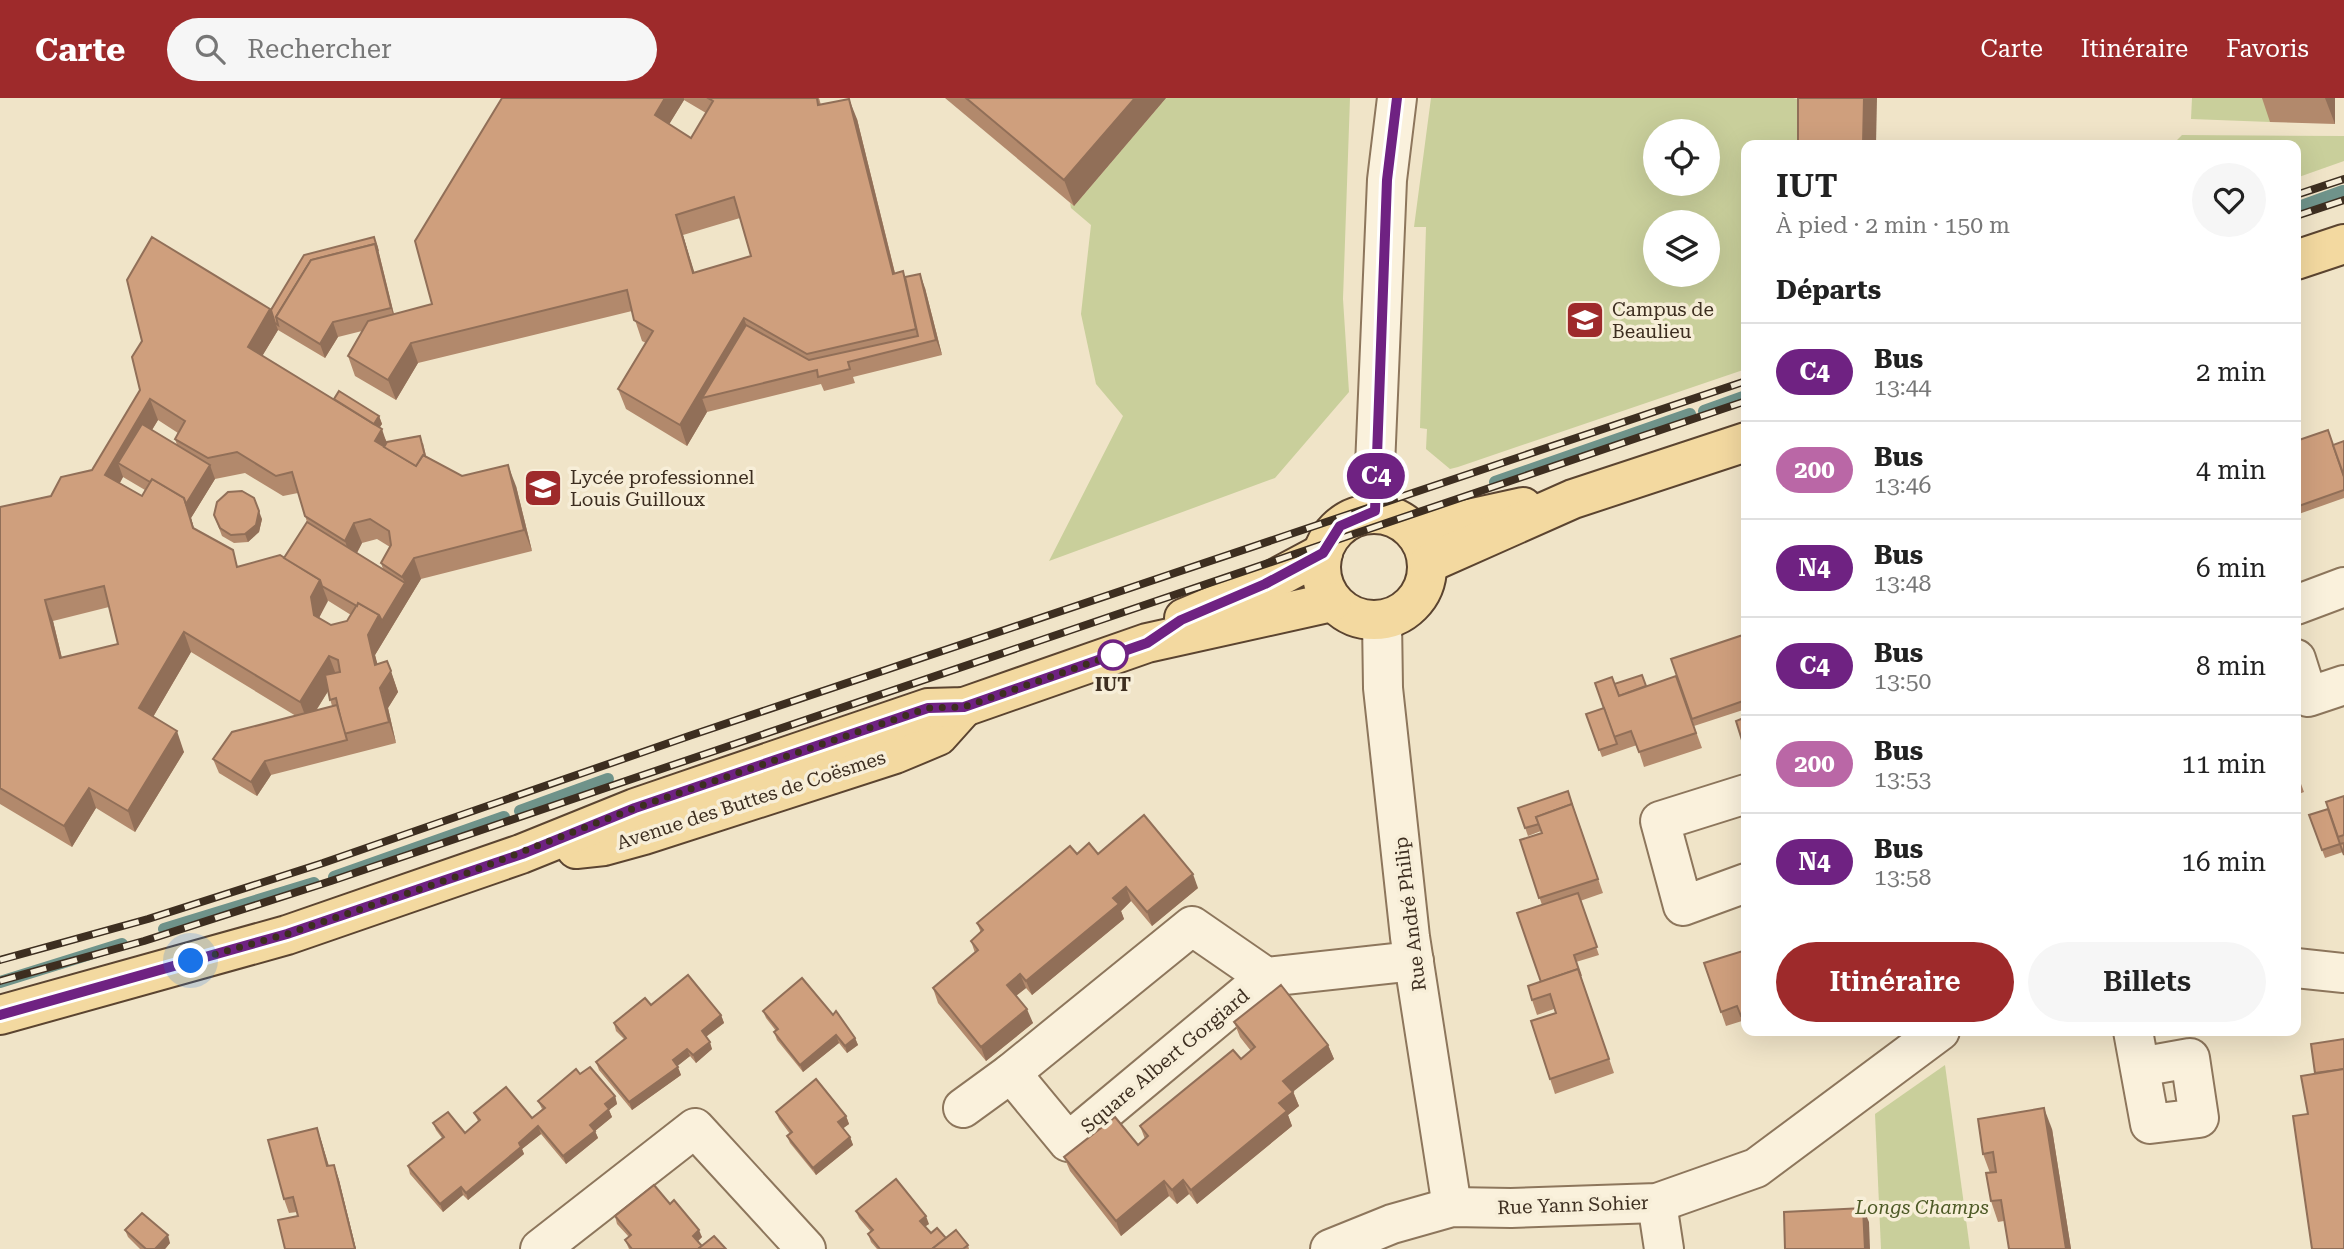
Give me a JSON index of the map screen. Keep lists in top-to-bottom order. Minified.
{"streets":{"main road":["Avenue des Buttes de Coësmes"],"street":["Rue André Philip","Square Albert Gorgiard","Rue Yann Sohier"]},"crossings":[["Avenue des Buttes de Coësmes","Rue André Philip"],["Rue André Philip","Square Albert Gorgiard"],["Rue André Philip","Rue Yann Sohier"]],"parks":["Longs Champs"],"places":{"school or university":["Campus de Beaulieu","Lycée professionnel Louis Guilloux"],"other":["IUT"]},"lines":["bus line C4"],"page":{"header":"Carte","search":"Rechercher","nav":["Carte","Itinéraire","Favoris"],"on_map":"C4","heading":[["IUT","À pied · 2 min · 150 m"],"Départs"],"list":[{"mark":"C4","name":"Bus","note":"13:44","value":"2 min"},{"mark":"200","name":"Bus","note":"13:46","value":"4 min"},{"mark":"N4","name":"Bus","note":"13:48","value":"6 min"},{"mark":"C4","name":"Bus","note":"13:50","value":"8 min"},{"mark":"200","name":"Bus","note":"13:53","value":"11 min"},{"mark":"N4","name":"Bus","note":"13:58","value":"16 min"}],"buttons":["Itinéraire","Billets"]}}
